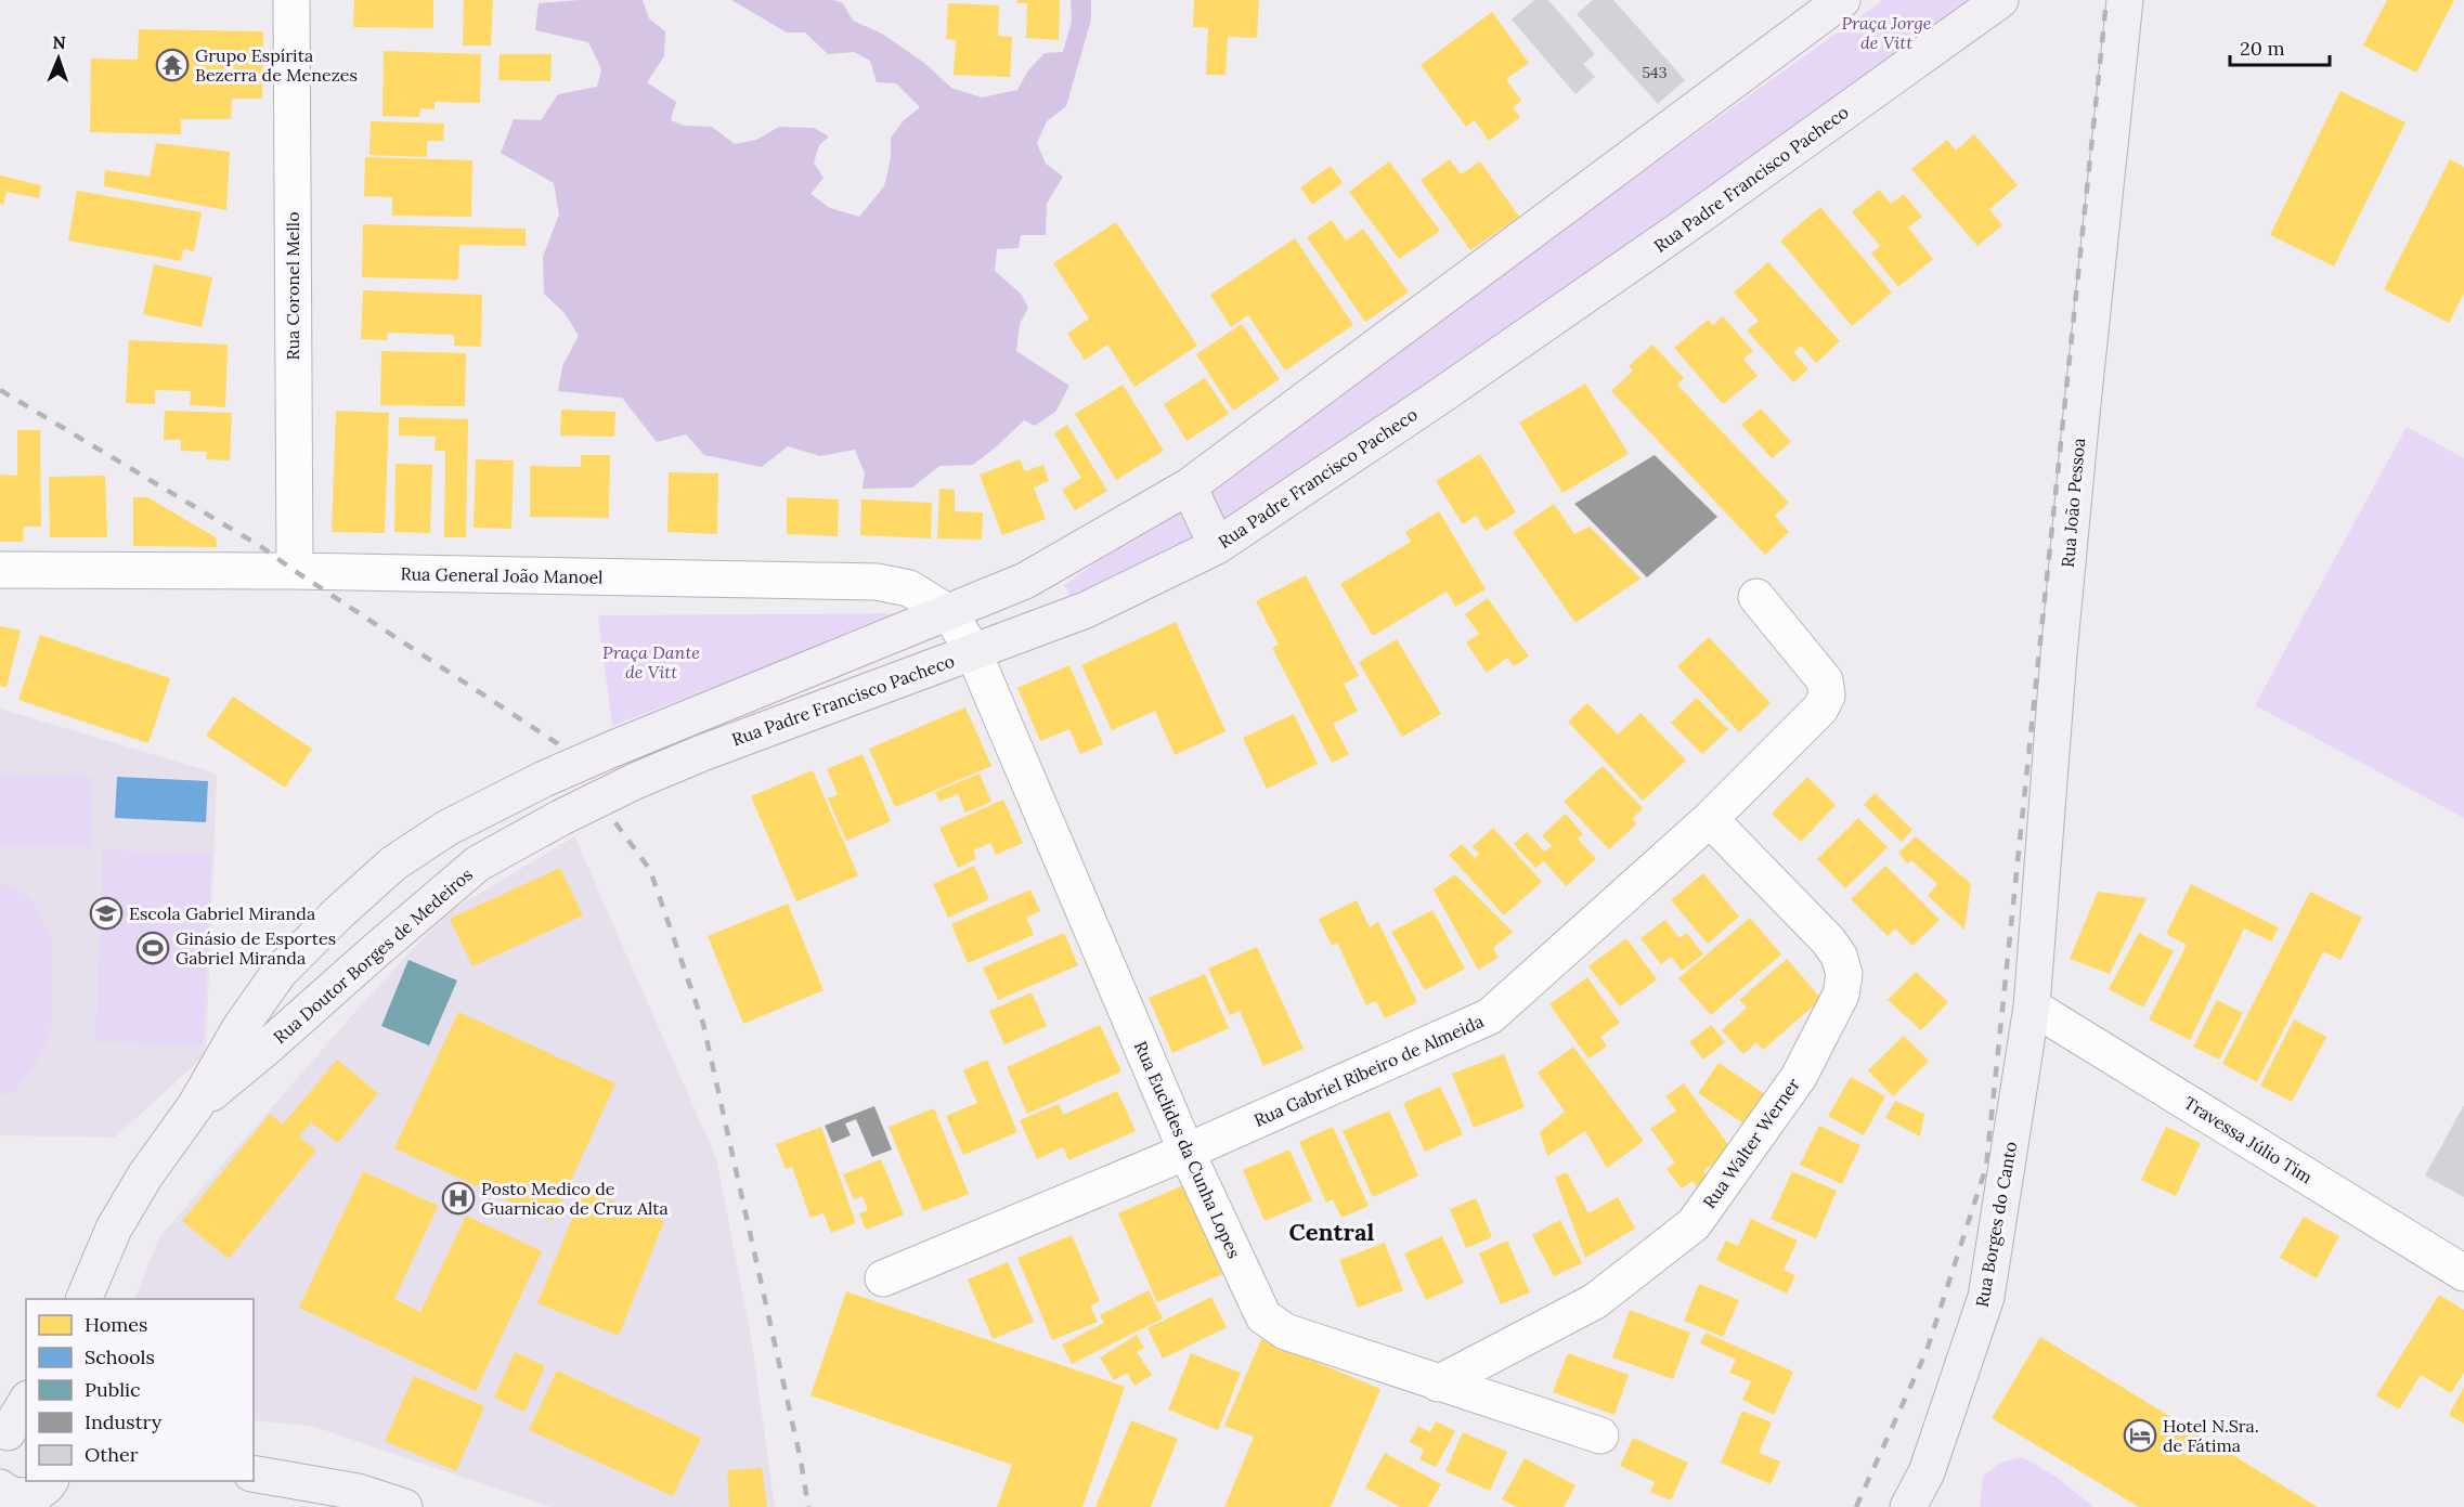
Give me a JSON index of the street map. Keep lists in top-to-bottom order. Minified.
{"streets":{"main road":["Rua Padre Francisco Pacheco","Rua João Pessoa","Rua Doutor Borges de Medeiros","Rua Borges do Canto"],"street":["Rua Coronel Mello","Rua General João Manoel","Rua Gabriel Ribeiro de Almeida","Travessa Júlio Tim","Rua Walter Werner","Rua Euclides da Cunha Lopes"]},"crossings":[["Rua Padre Francisco Pacheco","Rua General João Manoel"],["Rua Padre Francisco Pacheco","Rua Doutor Borges de Medeiros"],["Rua Padre Francisco Pacheco","Rua Euclides da Cunha Lopes"],["Rua Coronel Mello","Rua General João Manoel"],["Rua João Pessoa","Travessa Júlio Tim"],["Rua João Pessoa","Rua Borges do Canto"],["Rua General João Manoel","Rua Euclides da Cunha Lopes"],["Rua Gabriel Ribeiro de Almeida","Rua Walter Werner"],["Rua Gabriel Ribeiro de Almeida","Rua Euclides da Cunha Lopes"],["Travessa Júlio Tim","Rua Borges do Canto"],["Rua Walter Werner","Rua Euclides da Cunha Lopes"]],"districts":["Central"],"parks":["Praça Jorge de Vitt","Praça Dante de Vitt"],"places":{"temple":["Grupo Espírita Bezerra de Menezes"],"school or university":["Escola Gabriel Miranda"],"sports":["Ginásio de Esportes Gabriel Miranda"],"hospital":["Posto Medico de Guarnicao de Cruz Alta"],"hotel":["Hotel N.Sra. de Fátima"]},"house_numbers":["543"],"legend":["Homes","Schools","Public","Industry","Other"],"scale_bar":"20 m","north":"top"}
